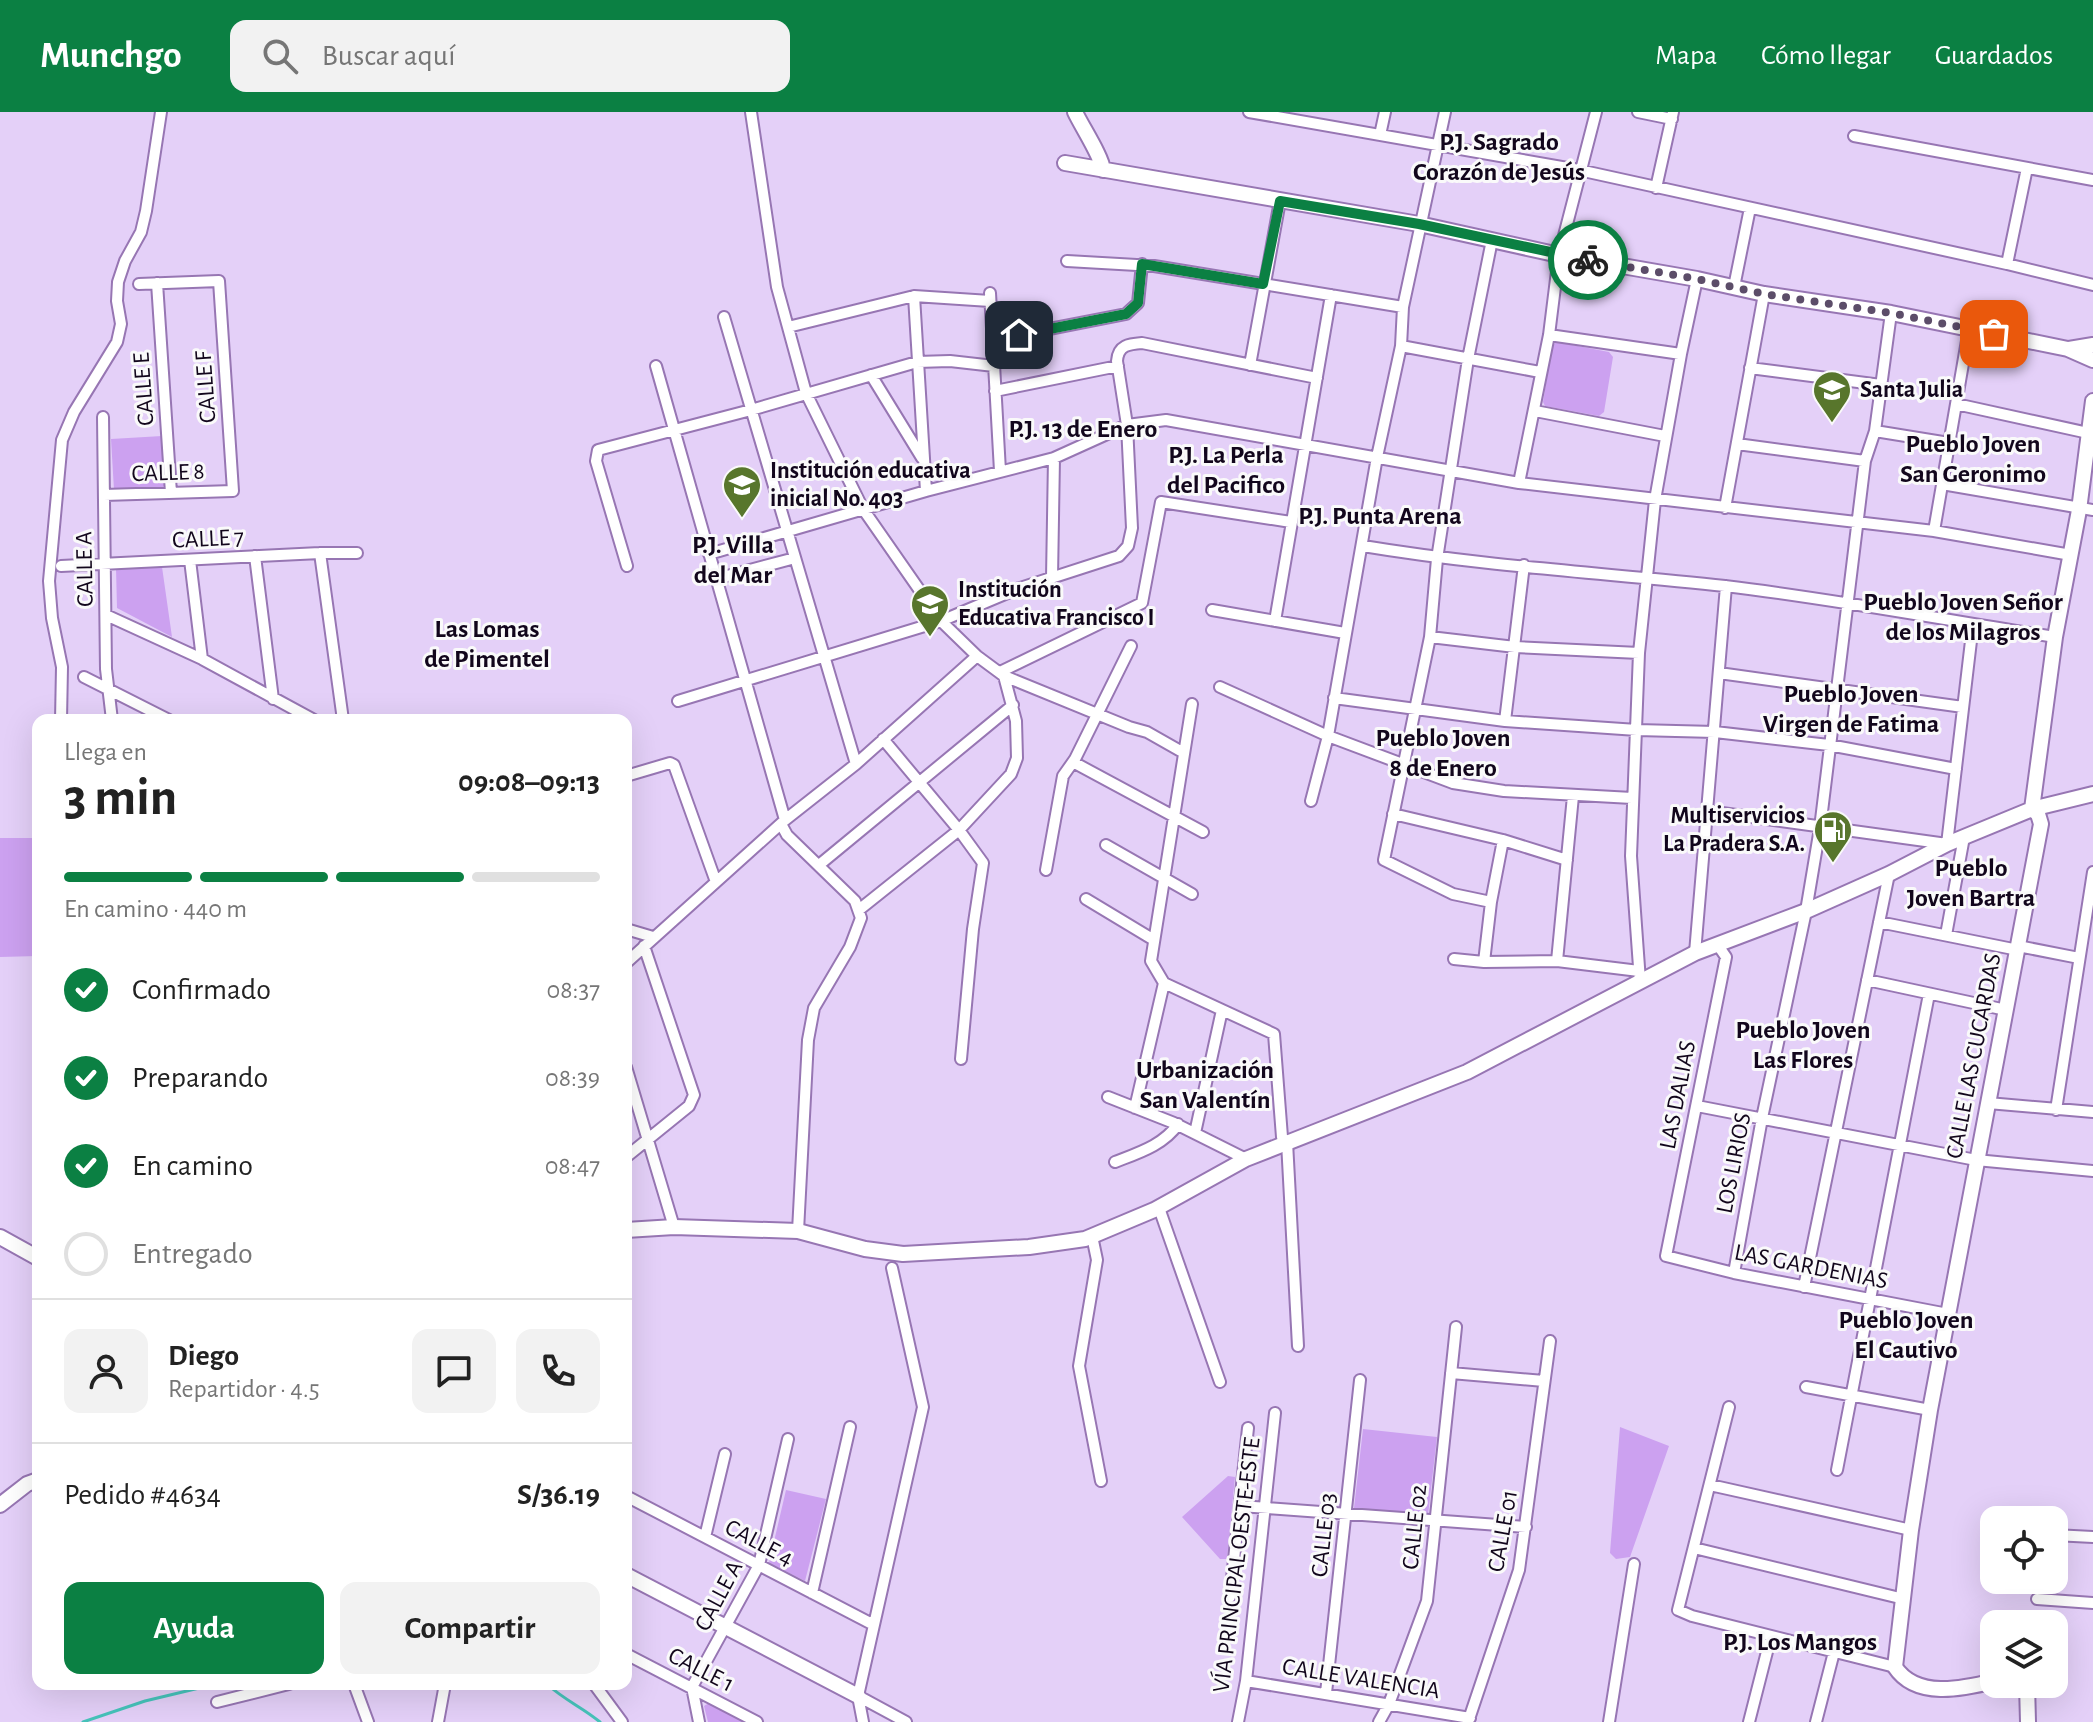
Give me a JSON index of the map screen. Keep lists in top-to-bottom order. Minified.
{"streets":{"street":["CALLE F","CALLE E","CALLE 8","CALLE 7","CALLE A","CALLE LAS CUCARDAS","LAS DALIAS","LOS LIRIOS","LAS GARDENIAS","CALLE 02","CALLE 01","CALLE 03","CALLE 4","VÍA PRINCIPAL OESTE-ESTE","CALLE 1","CALLE VALENCIA"]},"crossings":[["CALLE F","CALLE E"],["CALLE F","CALLE 8"],["CALLE E","CALLE 8"],["CALLE 8","CALLE A"],["CALLE 7","CALLE A"],["CALLE A","CALLE 4"],["CALLE A","CALLE 1"],["CALLE LAS CUCARDAS","LAS GARDENIAS"],["LAS DALIAS","LAS GARDENIAS"],["LOS LIRIOS","LAS GARDENIAS"],["CALLE 02","CALLE VALENCIA"],["CALLE 01","CALLE VALENCIA"],["CALLE 03","CALLE VALENCIA"],["VÍA PRINCIPAL OESTE-ESTE","CALLE VALENCIA"]],"districts":["P.J. Sagrado Corazón de Jesús","P.J. 13 de Enero","Pueblo Joven San Geronimo","P.J. La Perla del Pacifico","P.J. Punta Arena","P.J. Villa del Mar","Pueblo Joven Señor de los Milagros","Las Lomas de Pimentel","Pueblo Joven Virgen de Fatima","Pueblo Joven 8 de Enero","Pueblo Joven Bartra","Pueblo Joven Las Flores","Urbanización San Valentín","Pueblo Joven El Cautivo","P.J. Los Mangos"],"places":{"school or university":["Santa Julia","Institución educativa inicial No. 403","Institución Educativa Francisco I"],"fuel station":["Multiservicios La Pradera S.A."]},"page":{"header":"Munchgo","search":"Buscar aquí","nav":["Mapa","Cómo llegar","Guardados"],"heading":["3 min","Llega en","09:08–09:13"],"panel":["Diego","Repartidor · 4.5","Pedido #4634","S/36.19"],"bar":"En camino · 440 m","list":[["Confirmado","08:37"],["Preparando","08:39"],["En camino","08:47"],"Entregado"],"buttons":["Ayuda","Compartir"]}}
